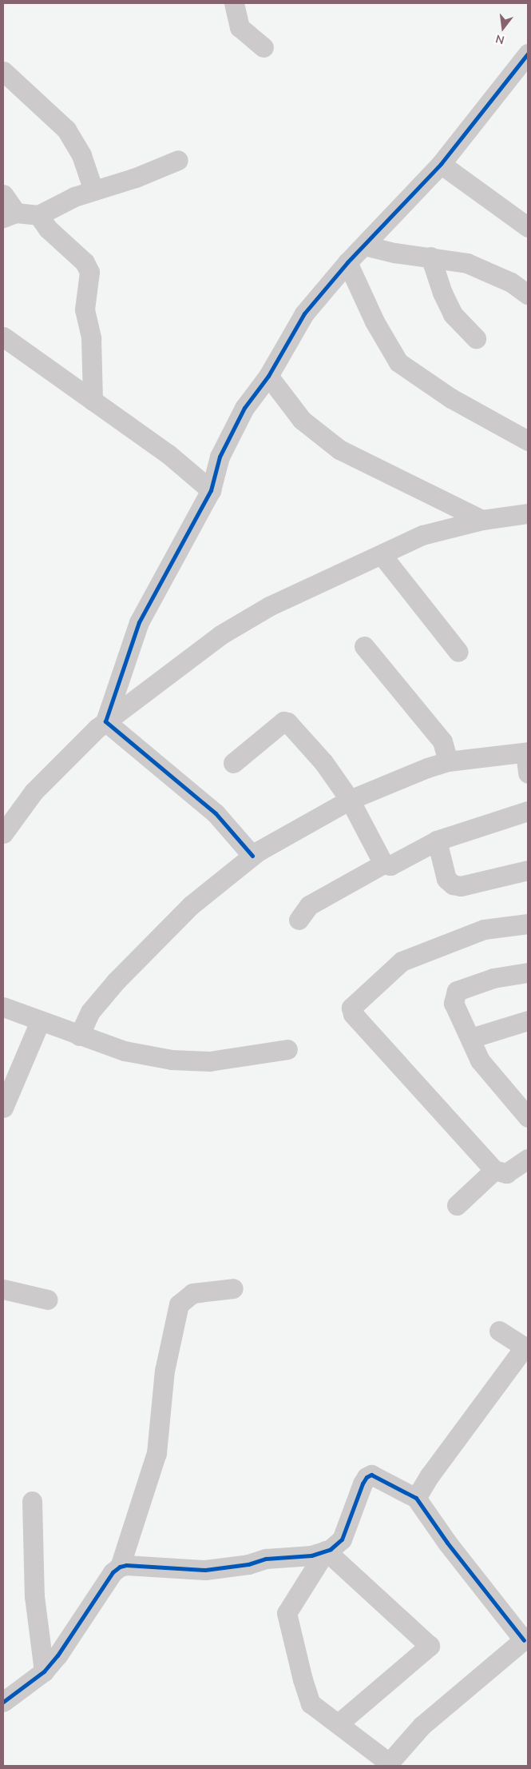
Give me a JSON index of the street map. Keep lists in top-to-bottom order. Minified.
{"north":"bottom"}
